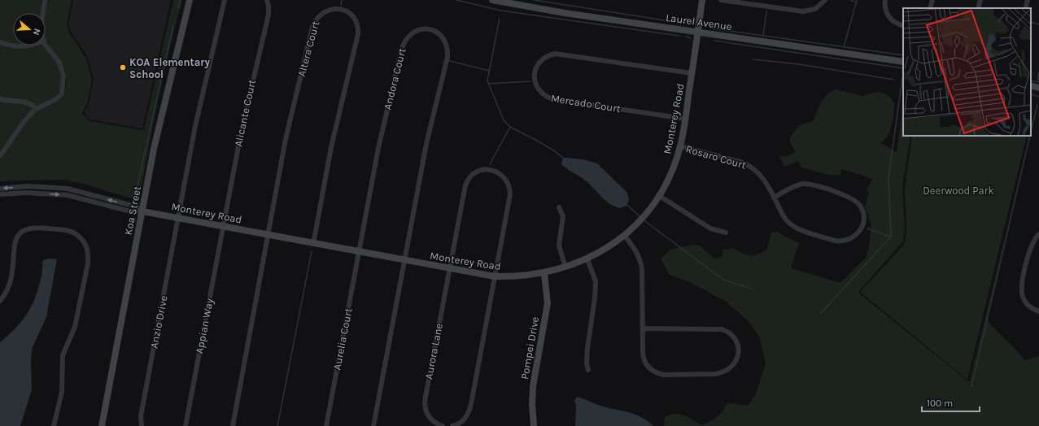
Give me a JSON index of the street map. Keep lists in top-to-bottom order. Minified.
{"streets":{"street":["Laurel Avenue","Altera Court","Andora Court","Mercado Court","Alicante Court","Monterey Road","Rosaro Court","Koa Street","Anzio Drive","Appian Way","Aurelia Court","Pompei Drive","Aurora Lane"]},"crossings":[["Laurel Avenue","Monterey Road"],["Altera Court","Monterey Road"],["Andora Court","Monterey Road"],["Andora Court","Aurelia Court"],["Mercado Court","Monterey Road"],["Alicante Court","Monterey Road"],["Alicante Court","Appian Way"],["Monterey Road","Rosaro Court"],["Monterey Road","Koa Street"],["Monterey Road","Anzio Drive"],["Monterey Road","Appian Way"],["Monterey Road","Aurelia Court"],["Monterey Road","Pompei Drive"],["Monterey Road","Aurora Lane"]],"parks":["Deerwood Park"],"places":["KOA Elementary School"],"scale_bar":"100 m","north":"right"}
